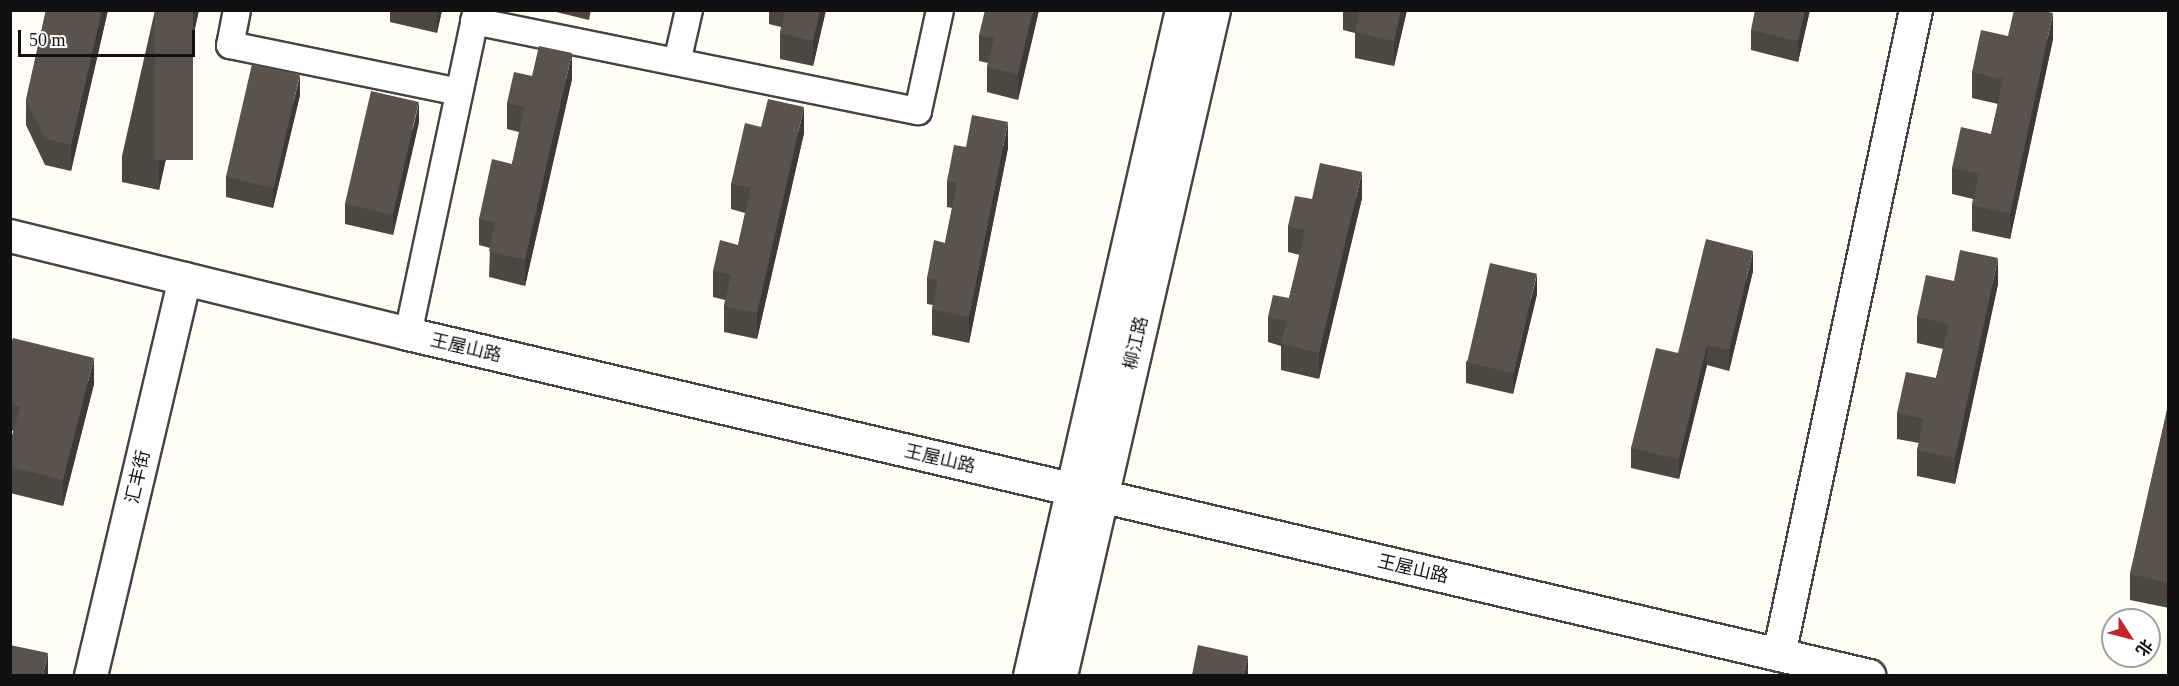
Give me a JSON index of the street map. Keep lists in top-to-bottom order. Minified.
{"streets":{"street":["柳江路","王屋山路","汇丰街"]},"crossings":[["柳江路","王屋山路"],["王屋山路","汇丰街"]],"scale_bar":"50 m","north":"bottom right"}
